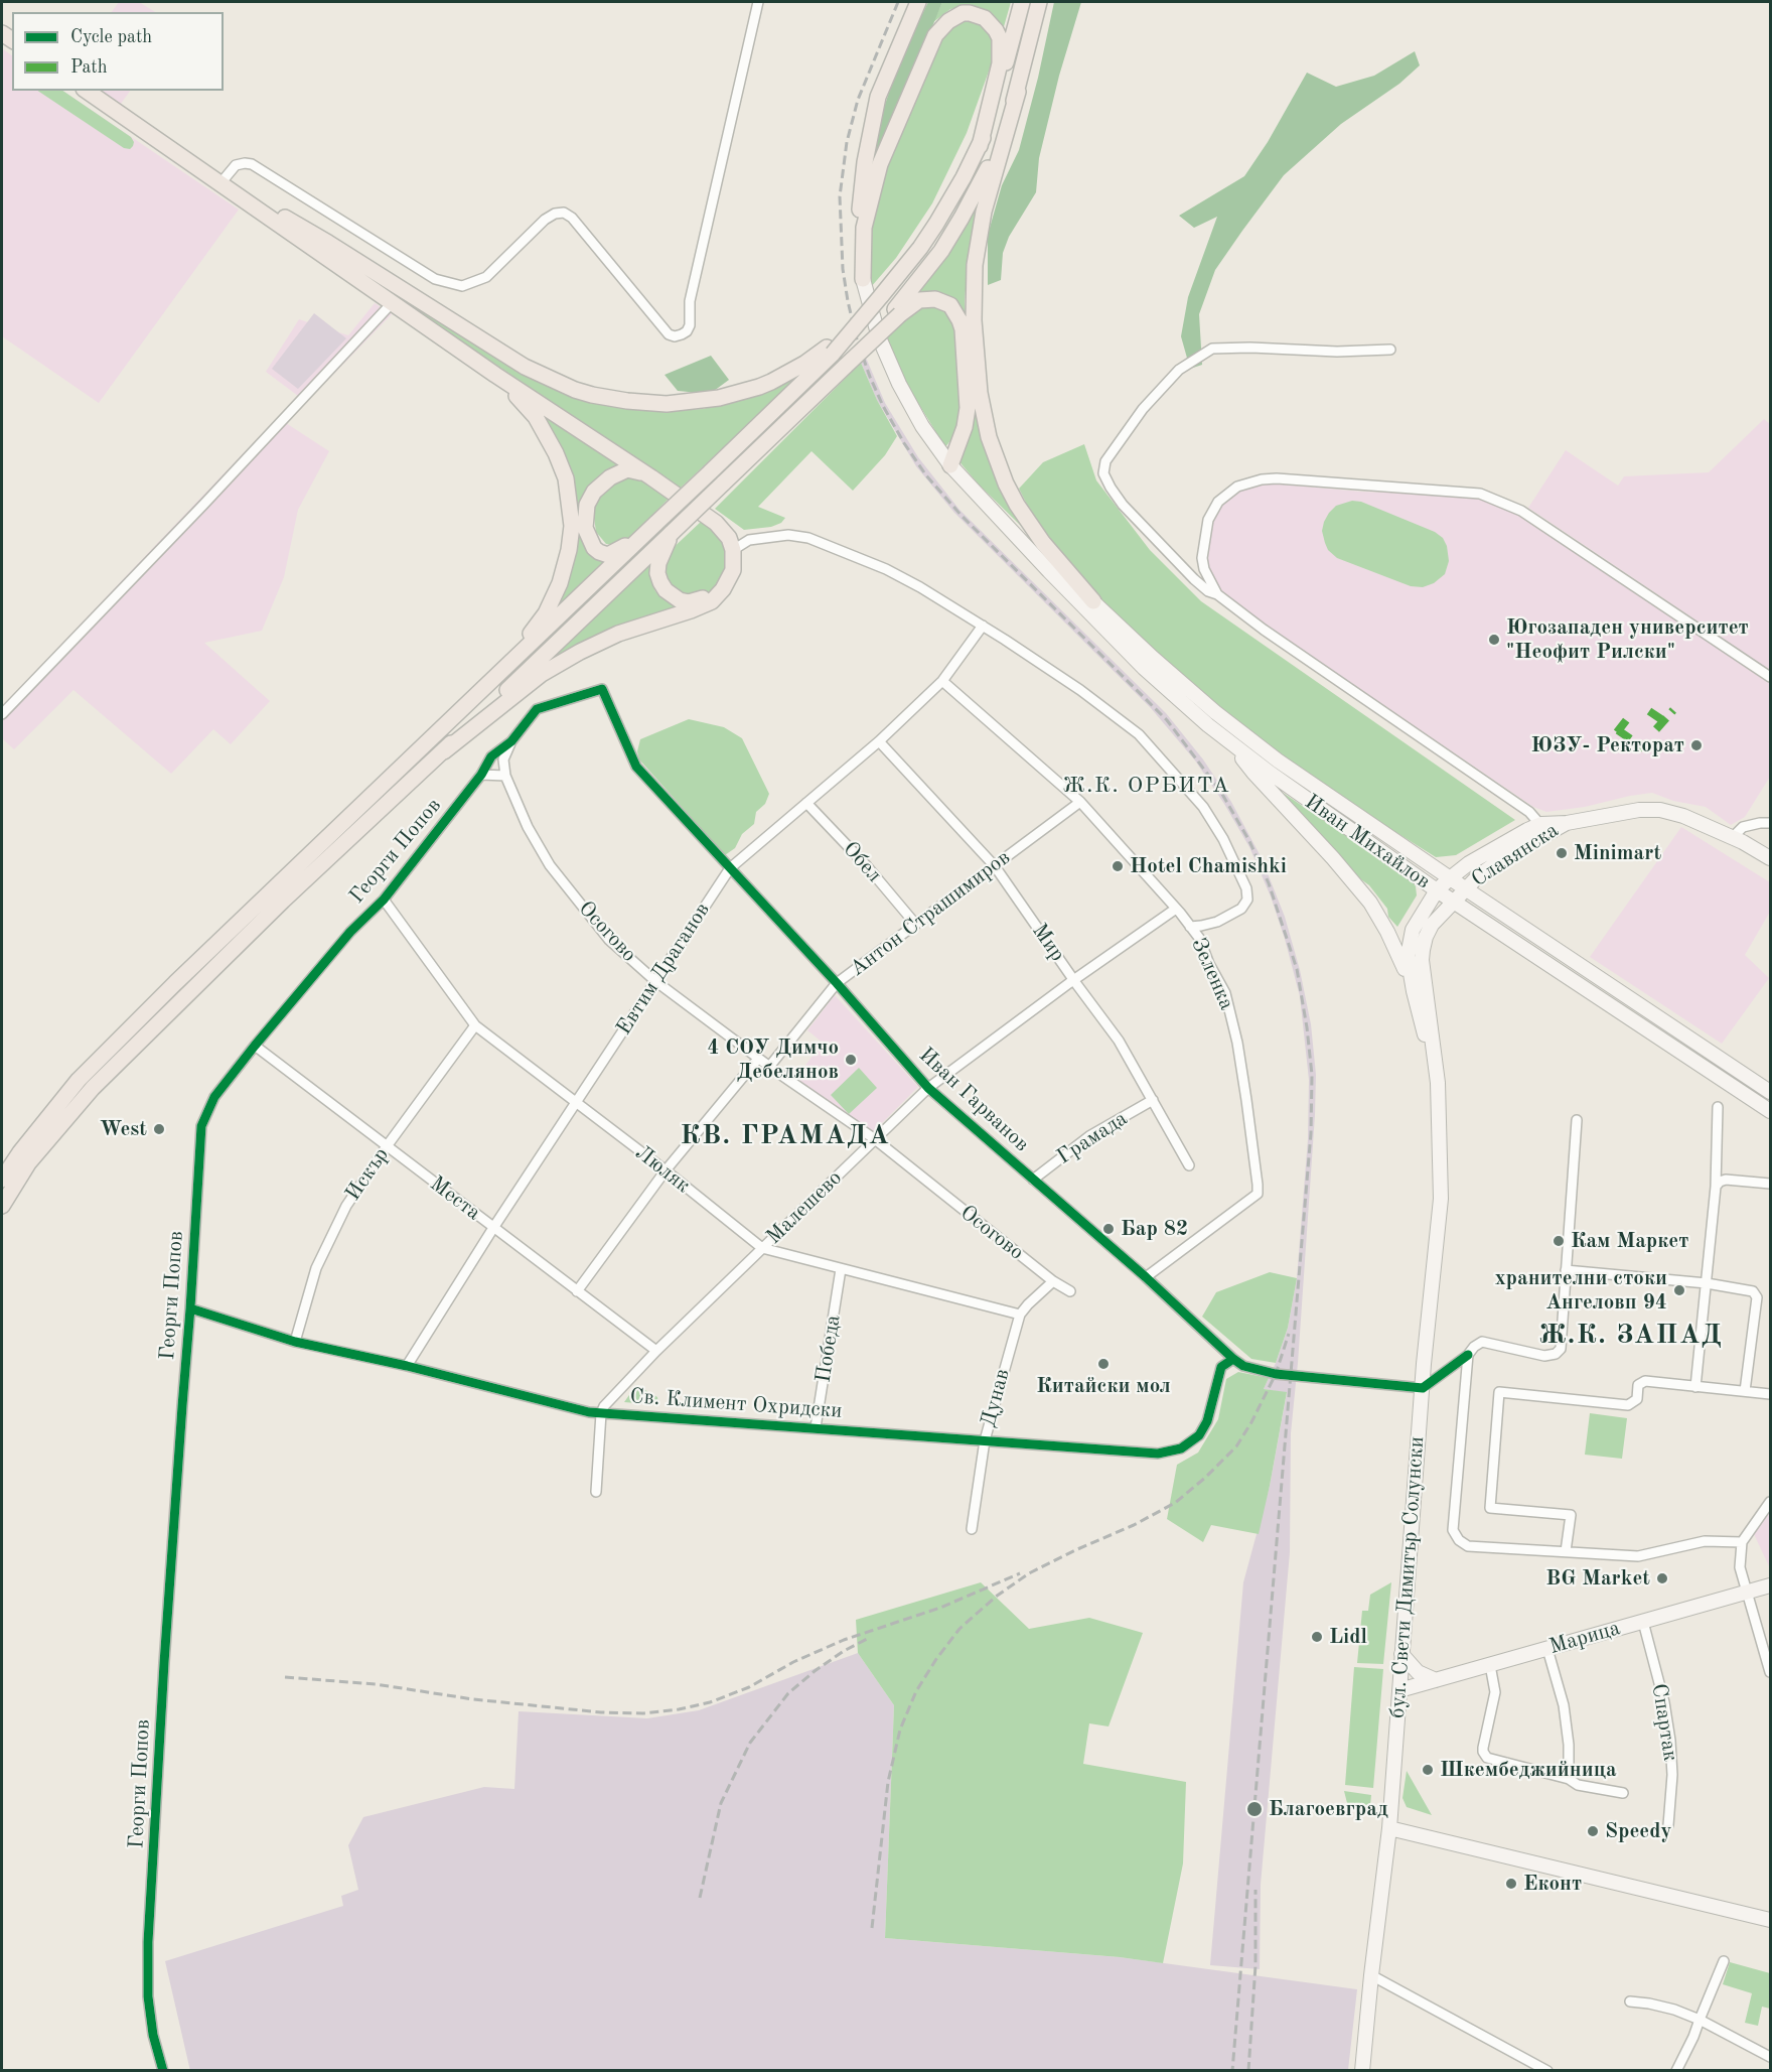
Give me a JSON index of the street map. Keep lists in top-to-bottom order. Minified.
{"streets":{"main road":["Иван Михайлов","Славянска","бул. Свети Димитър Солунски","Марица"],"street":["Георги Попов","Обел","Антон Страшимиров","Осогово","Мир","Евтим Драганов","Зеленка","Иван Гарванов","Грамада","Люляк","Искър","Места","Малешево","Победа","Дунав","Св. Климент Охридски","Спартак"]},"crossings":[["Иван Михайлов","Славянска"],["Иван Михайлов","бул. Свети Димитър Солунски"],["Георги Попов","Иван Гарванов"],["Георги Попов","Люляк"],["Георги Попов","Места"],["Георги Попов","Св. Климент Охридски"],["Славянска","бул. Свети Димитър Солунски"],["Обел","Антон Страшимиров"],["Обел","Евтим Драганов"],["Антон Страшимиров","Осогово"],["Антон Страшимиров","Мир"],["Антон Страшимиров","Зеленка"],["Антон Страшимиров","Иван Гарванов"],["Осогово","Евтим Драганов"],["Осогово","Малешево"],["Осогово","Дунав"],["Мир","Евтим Драганов"],["Мир","Грамада"],["Мир","Малешево"],["Евтим Драганов","Зеленка"],["Евтим Драганов","Иван Гарванов"],["Евтим Драганов","Люляк"],["Евтим Драганов","Места"],["Евтим Драганов","Св. Климент Охридски"],["Зеленка","Иван Гарванов"],["Зеленка","Малешево"],["Иван Гарванов","Грамада"],["Иван Гарванов","Малешево"],["Иван Гарванов","Св. Климент Охридски"],["Иван Гарванов","бул. Свети Димитър Солунски"],["Люляк","Искър"],["Люляк","Малешево"],["Люляк","Победа"],["Люляк","Дунав"],["Искър","Места"],["Искър","Св. Климент Охридски"],["Места","Малешево"],["Малешево","Св. Климент Охридски"],["Победа","Св. Климент Охридски"],["Дунав","Св. Климент Охридски"],["бул. Свети Димитър Солунски","Марица"],["Марица","Спартак"]],"districts":["Ж.К. ОРБИТА","КВ. ГРАМАДА","Ж.К. ЗАПАД"],"places":["Югозападен университет \"Неофит Рилски\"","ЮЗУ- Ректорат","Minimart","Hotel Chamishki","4 СОУ Димчо Дебелянов","West","Бар 82","Кам Маркет","хранителни стоки Ангеловп 94","Китайски мол","BG Market","Lidl","Шкембеджийница","Благоевград","Speedy","Еконт"],"legend":["Cycle path","Path"]}
